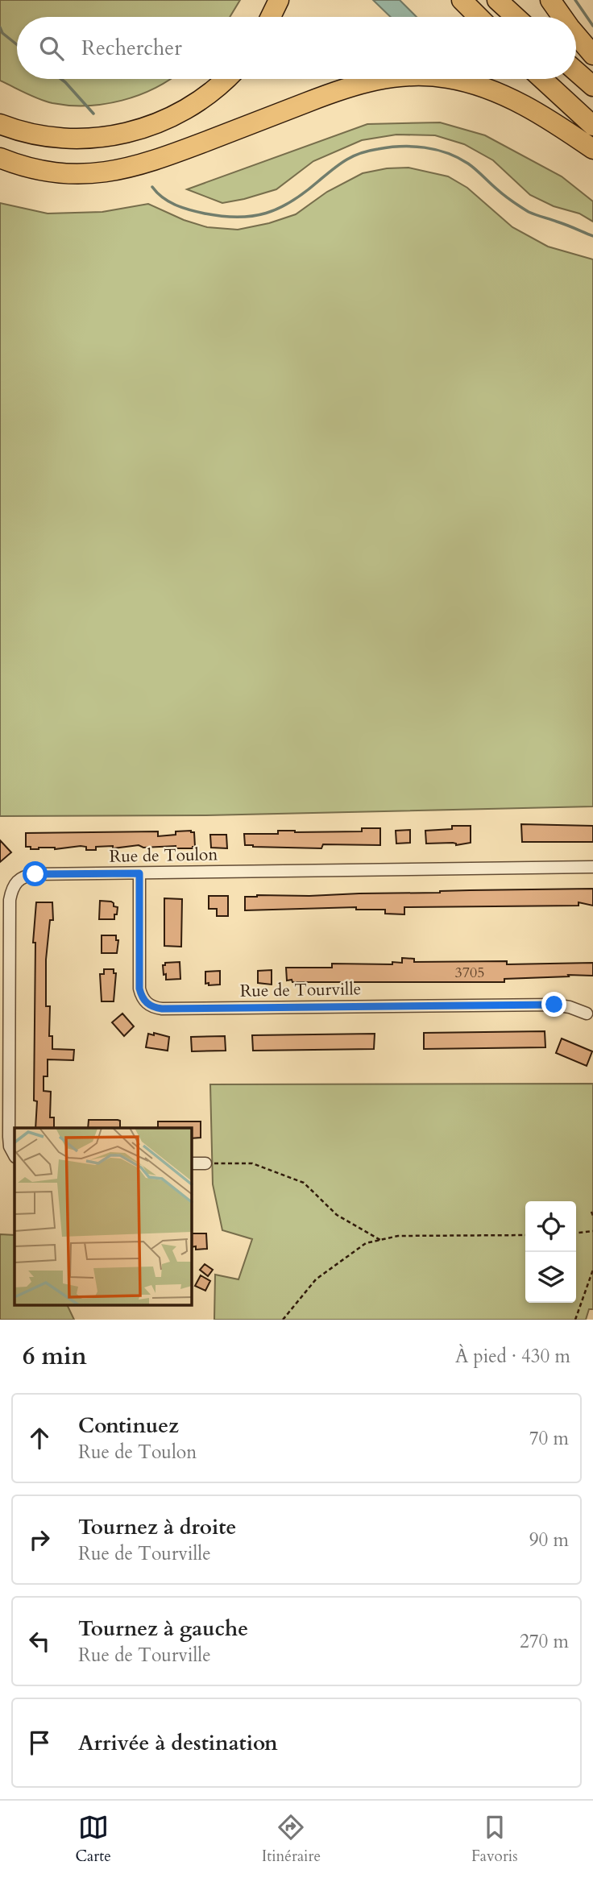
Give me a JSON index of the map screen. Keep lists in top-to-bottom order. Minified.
{"streets":{"street":["Rue de Toulon","Rue de Tourville"]},"crossings":[["Rue de Toulon","Rue de Tourville"]],"house_numbers":["3705"],"page":{"search":"Rechercher","heading":["6 min","À pied · 430 m"],"list":[["Continuez","Rue de Toulon","70 m"],["Tournez à droite","Rue de Tourville","90 m"],["Tournez à gauche","Rue de Tourville","270 m"],"Arrivée à destination"],"nav":["Carte","Itinéraire","Favoris"]}}
